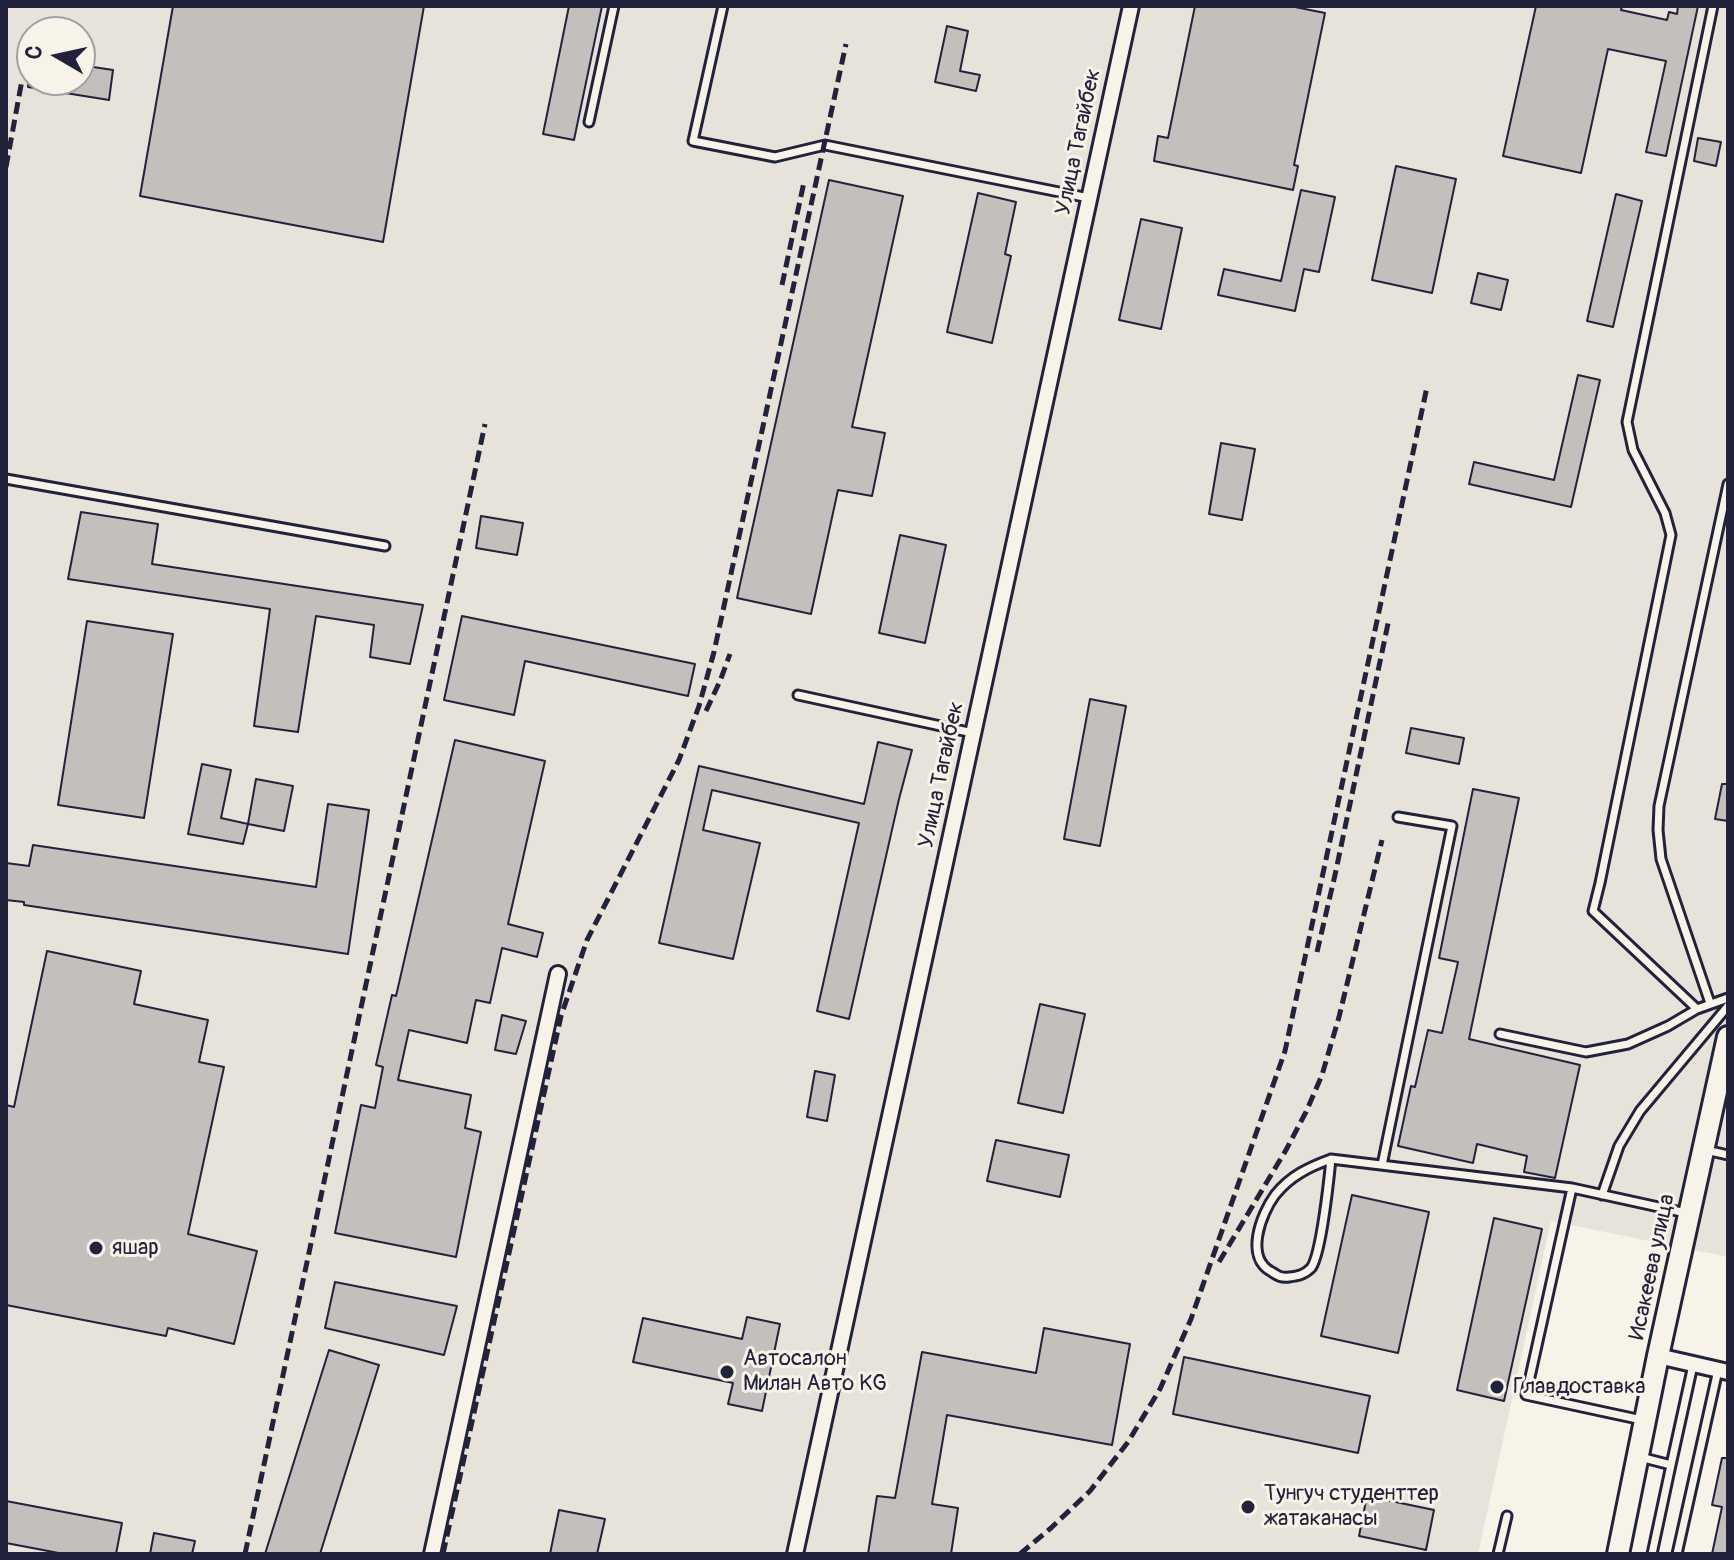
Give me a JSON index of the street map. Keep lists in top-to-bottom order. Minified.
{"streets":{"street":["Улица Тагайбек","Исакеева улица"]},"places":["яшар","Автосалон Милан Авто KG","Главдоставка","Тунгуч студенттер жатаканасы"],"north":"left"}
